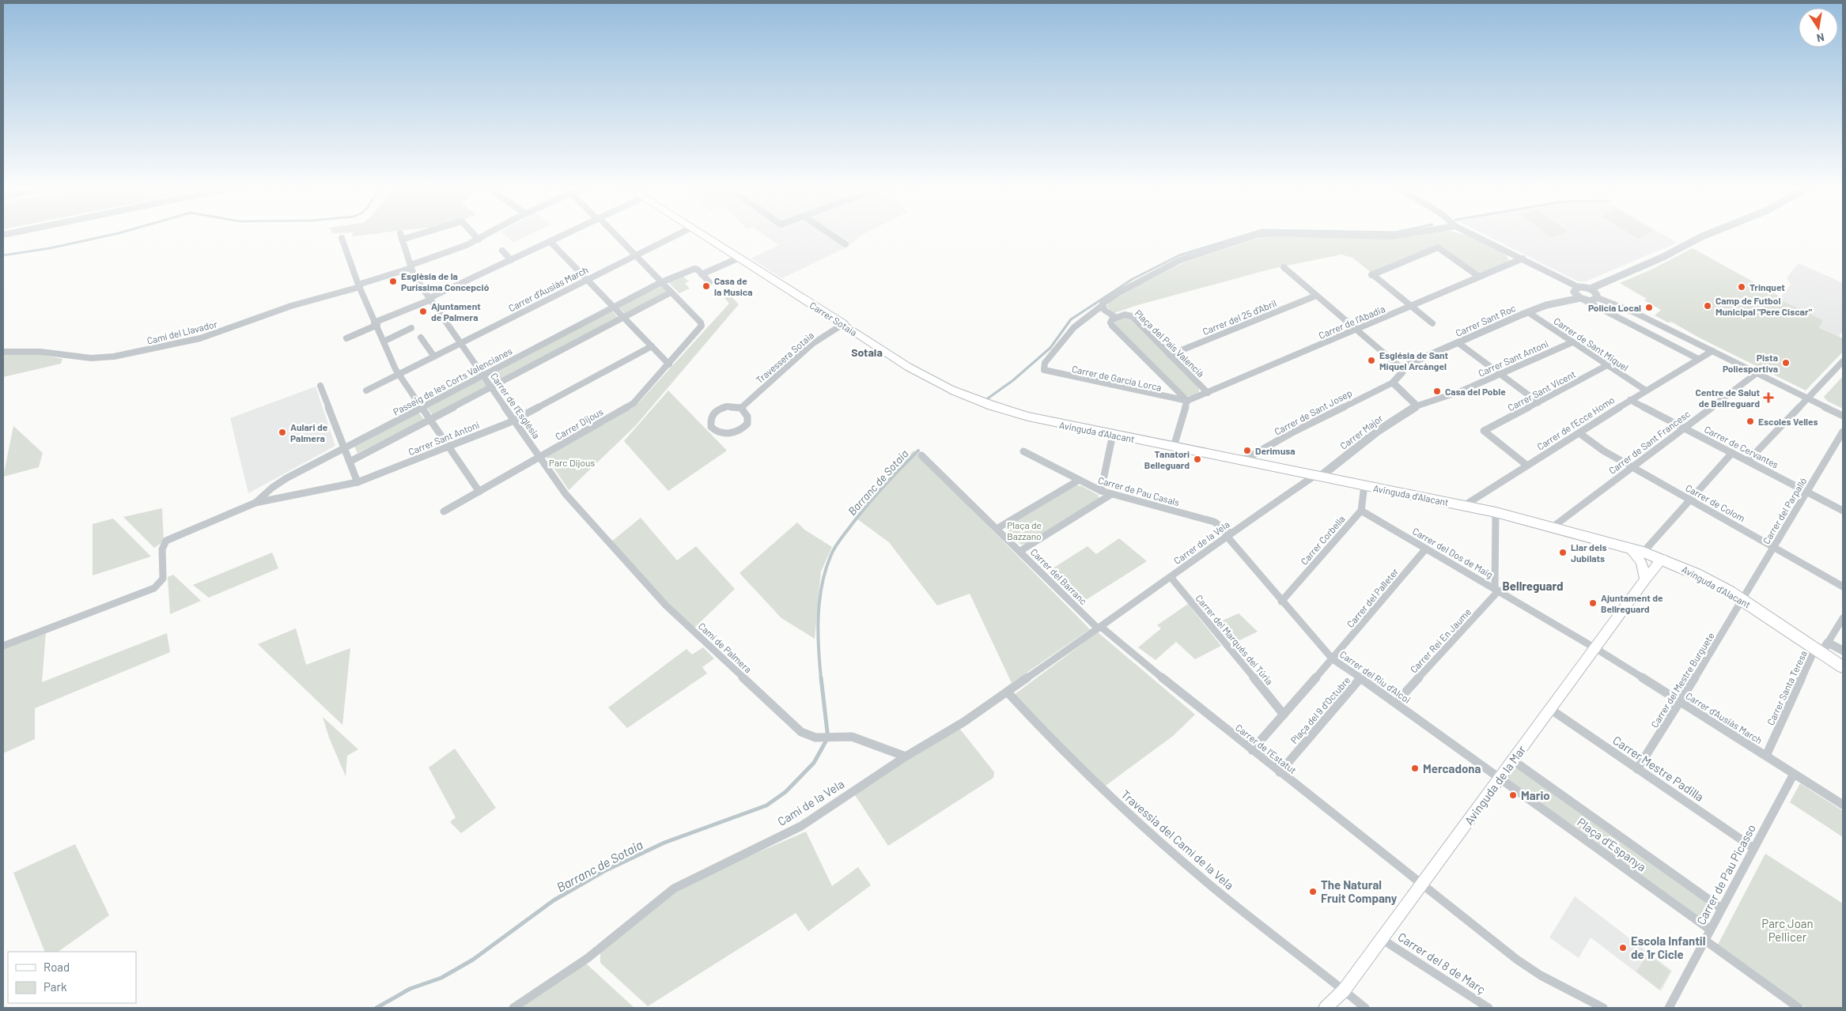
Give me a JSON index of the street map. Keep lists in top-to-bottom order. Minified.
{"streets":{"highway":["Carrer Sotaia","Avinguda d'Alacant"],"main road":["Avinguda de la Mar"],"street":["Carrer d'Ausiàs March","Carrer del 25 d'Abril","Carrer Sant Roc","Carrer de l'Abadia","Camí del Llavador","Plaça del País Valencià","Carrer de Sant Miquel","Travessera Sotaia","Carrer Sant Antoni","Carrer de García Lorca","Passeig de les Corts Valencianes","Carrer Sant Vicent","Carrer de l'Església","Carrer de Sant Josep","Carrer de l'Ecce Homo","Carrer Dijous","Carrer Major","Carrer de Sant Francesc","Carrer de Cervantes","Carrer de Pau Casals","Carrer de Colom","Carrer del Parpalló","Carrer Corbella","Carrer de la Vela","Carrer del Dos de Maig","Carrer del Barranc","Carrer del Palleter","Carrer del Marqués del Túria","Carrer Rei En Jaume","Camí de Palmera","Carrer del Riu d'Alcoi","Carrer del Mestre Burguete","Carrer Santa Teresa","Plaça del 9 d'Octubre","Carrer de l'Estatut","Carrer Mestre Padilla","Camí de la Vela","Travessia del Camí de la Vela","Plaça d'Espanya","Carrer de Pau Picasso","Carrer del 8 de Març"]},"crossings":[["Carrer d'Ausiàs March","Carrer de l'Església"],["Carrer d'Ausiàs March","Carrer del Dos de Maig"],["Carrer d'Ausiàs March","Carrer del Mestre Burguete"],["Carrer d'Ausiàs March","Carrer Santa Teresa"],["Carrer d'Ausiàs March","Avinguda de la Mar"],["Carrer d'Ausiàs March","Carrer de Pau Picasso"],["Carrer del 25 d'Abril","Plaça del País Valencià"],["Carrer Sotaia","Travessera Sotaia"],["Carrer Sotaia","Avinguda d'Alacant"],["Carrer Sant Roc","Carrer de Sant Miquel"],["Carrer de l'Abadia","Plaça del País Valencià"],["Carrer de l'Abadia","Carrer de García Lorca"],["Carrer de Sant Miquel","Carrer Sant Antoni"],["Carrer de Sant Miquel","Carrer Sant Vicent"],["Carrer de Sant Miquel","Carrer de l'Ecce Homo"],["Carrer Sant Antoni","Passeig de les Corts Valencianes"],["Carrer Sant Antoni","Carrer de l'Església"],["Carrer Sant Antoni","Carrer Major"],["Passeig de les Corts Valencianes","Carrer de l'Església"],["Carrer Sant Vicent","Carrer de l'Ecce Homo"],["Carrer de l'Església","Carrer Dijous"],["Carrer de l'Església","Camí de Palmera"],["Carrer de Sant Josep","Avinguda d'Alacant"],["Carrer de l'Ecce Homo","Avinguda d'Alacant"],["Carrer de l'Ecce Homo","Carrer de Cervantes"],["Carrer de l'Ecce Homo","Carrer de Colom"],["Avinguda d'Alacant","Carrer Major"],["Avinguda d'Alacant","Carrer de Sant Francesc"],["Avinguda d'Alacant","Carrer del Parpalló"],["Avinguda d'Alacant","Carrer de la Vela"],["Avinguda d'Alacant","Carrer del Mestre Burguete"],["Avinguda d'Alacant","Carrer Santa Teresa"],["Avinguda d'Alacant","Avinguda de la Mar"],["Carrer Major","Carrer de la Vela"],["Carrer de Sant Francesc","Carrer de Cervantes"],["Carrer de Sant Francesc","Carrer de Colom"],["Carrer de Cervantes","Carrer del Parpalló"],["Carrer de Pau Casals","Carrer de la Vela"],["Carrer de Pau Casals","Carrer del Riu d'Alcoi"],["Carrer de Colom","Carrer del Parpalló"],["Carrer del Parpalló","Carrer del Mestre Burguete"],["Carrer Corbella","Carrer del Dos de Maig"],["Carrer Corbella","Carrer del Riu d'Alcoi"],["Carrer de la Vela","Carrer del Barranc"],["Carrer de la Vela","Carrer del Marqués del Túria"],["Carrer de la Vela","Carrer del Riu d'Alcoi"],["Carrer de la Vela","Carrer de l'Estatut"],["Carrer de la Vela","Camí de la Vela"],["Carrer del Dos de Maig","Carrer del Palleter"],["Carrer del Dos de Maig","Carrer Rei En Jaume"],["Carrer del Dos de Maig","Avinguda de la Mar"],["Carrer del Barranc","Carrer de l'Estatut"],["Carrer del Barranc","Camí de la Vela"],["Carrer del Palleter","Carrer del Riu d'Alcoi"],["Carrer Rei En Jaume","Carrer del Riu d'Alcoi"],["Camí de Palmera","Camí de la Vela"],["Carrer del Riu d'Alcoi","Plaça del 9 d'Octubre"],["Carrer del Riu d'Alcoi","Avinguda de la Mar"],["Carrer del Riu d'Alcoi","Plaça d'Espanya"],["Carrer del Mestre Burguete","Carrer Mestre Padilla"],["Plaça del 9 d'Octubre","Carrer de l'Estatut"],["Carrer de l'Estatut","Avinguda de la Mar"],["Carrer de l'Estatut","Camí de la Vela"],["Carrer Mestre Padilla","Avinguda de la Mar"],["Carrer Mestre Padilla","Carrer de Pau Picasso"],["Avinguda de la Mar","Travessia del Camí de la Vela"],["Avinguda de la Mar","Plaça d'Espanya"],["Avinguda de la Mar","Carrer del 8 de Març"],["Camí de la Vela","Travessia del Camí de la Vela"],["Plaça d'Espanya","Carrer de Pau Picasso"]],"districts":["Sotaia","Bellreguard"],"water":["Barranc de Sotaia"],"parks":["Parc Dijous","Plaça de Bazzano","Parc Joan Pellicer"],"places":{"other":["Esglèsia de la Puríssima Concepció","Casa de la Musica","Trinquet","Camp de Futbol Municipal \"Pere Ciscar\"","Policia Local","Ajuntament de Palmera","Església de Sant Miquel Arcàngel","Pista Poliesportiva","Casa del Poble","Escoles Velles","Aulari de Palmera","Derimusa","Tanatori Belleguard","Llar dels Jubilats","Ajuntament de Bellreguard","Mercadona","Mario","The Natural Fruit Company","Escola Infantil de 1r Cicle"],"health":["Centre de Salut de Bellreguard"]},"legend":["Road","Park"],"north":"bottom"}
